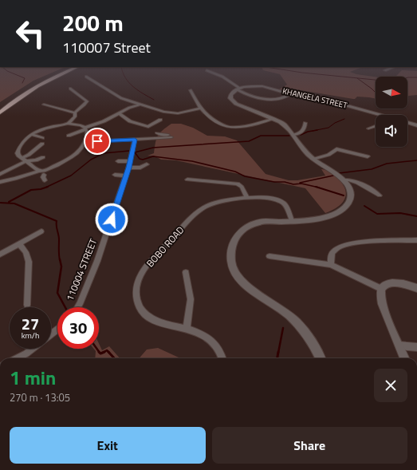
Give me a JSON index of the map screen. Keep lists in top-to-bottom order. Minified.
{"streets":{"street":["KHANGELA STREET","BOBO ROAD","110004 STREET"]},"north":"right","page":{"turn":["200 m","110007 Street"],"speed":"27 km/h","limit":"30","heading":["1 min","270 m · 13:05"],"buttons":["Exit","Share"]}}
